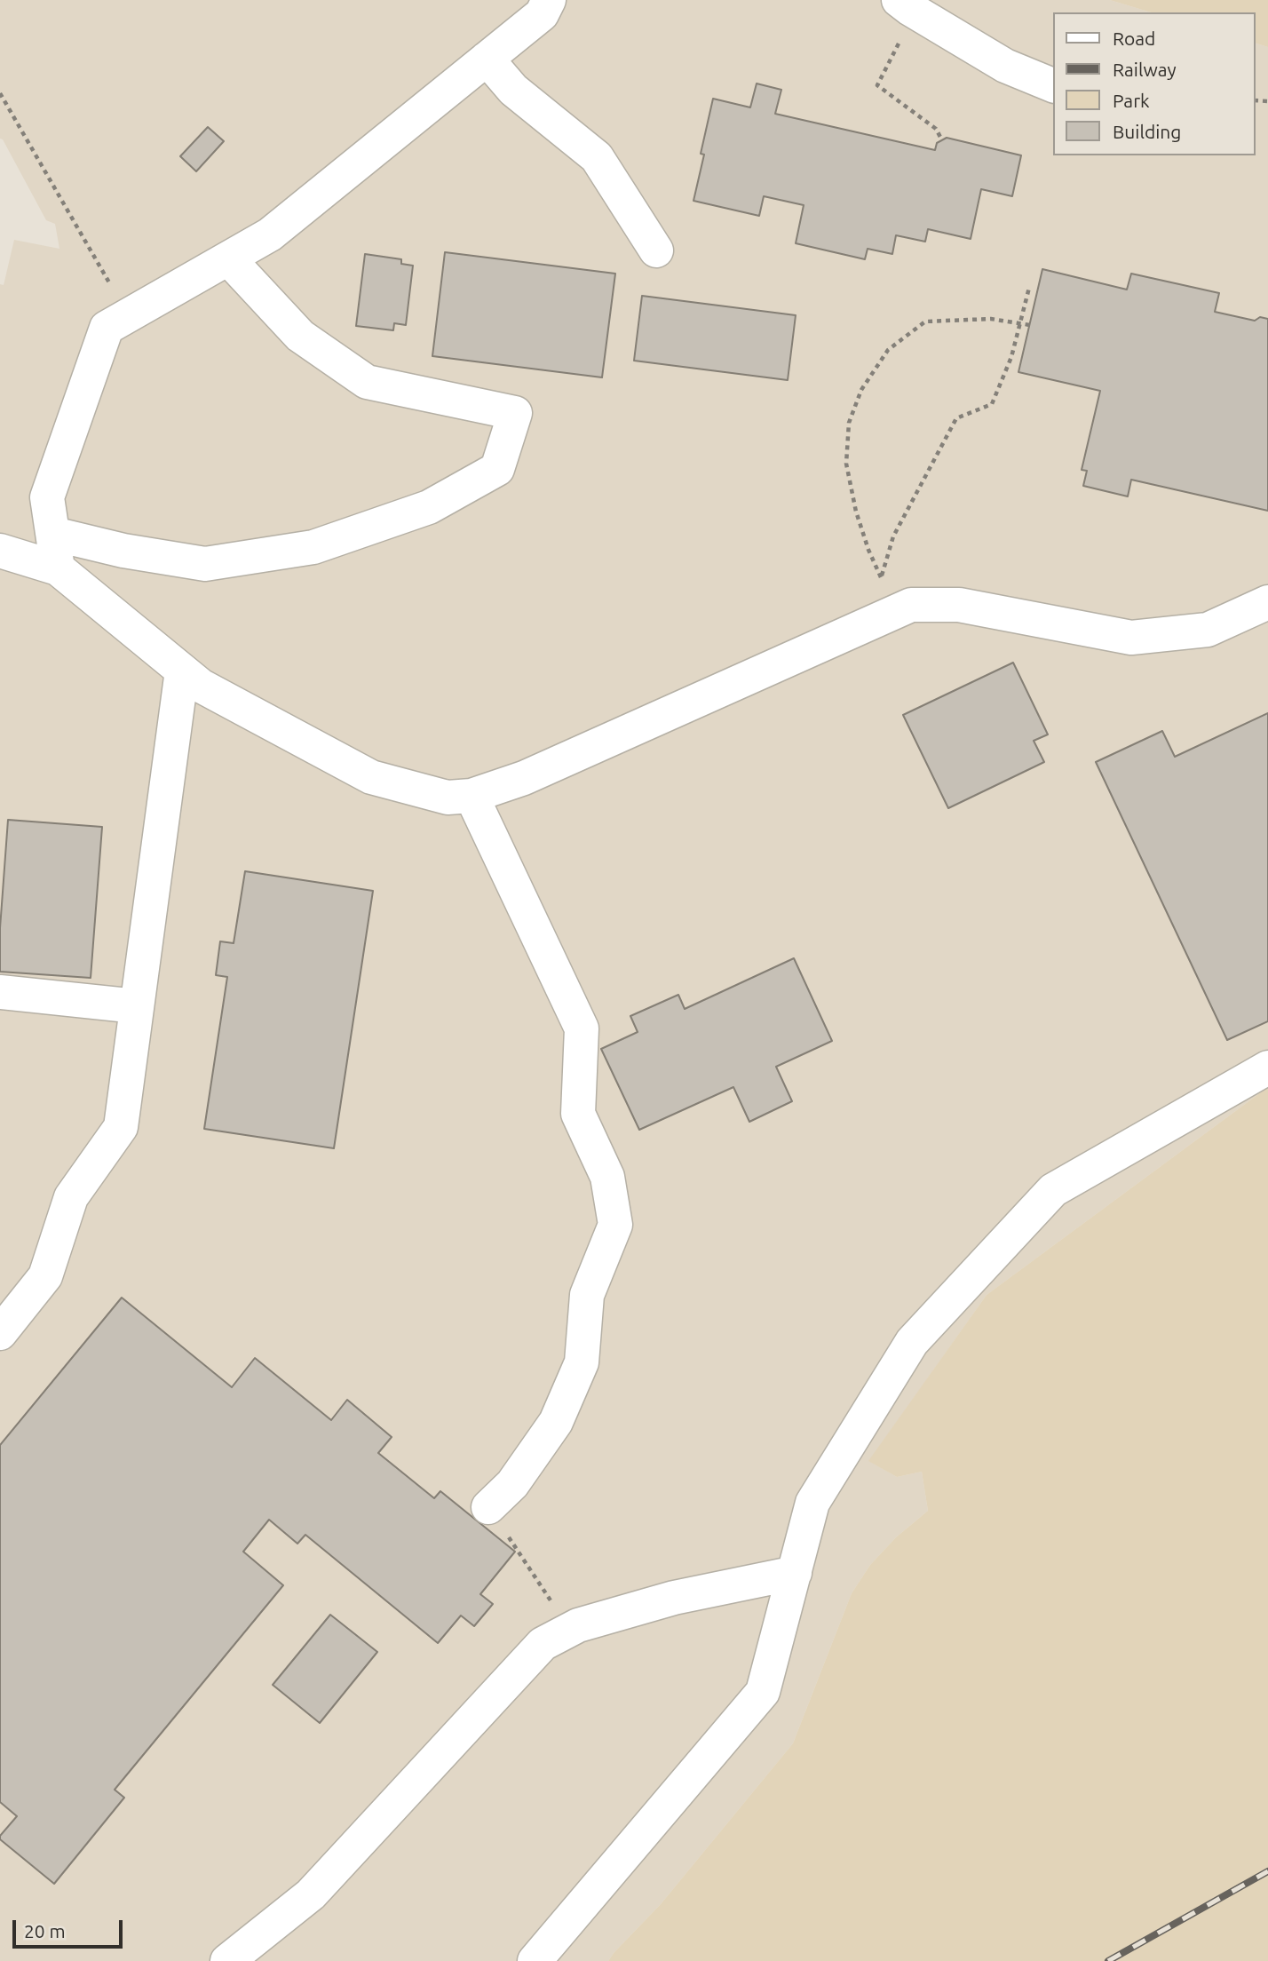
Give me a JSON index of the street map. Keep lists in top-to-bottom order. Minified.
{"legend":["Road","Railway","Park","Building"],"scale_bar":"20 m"}
